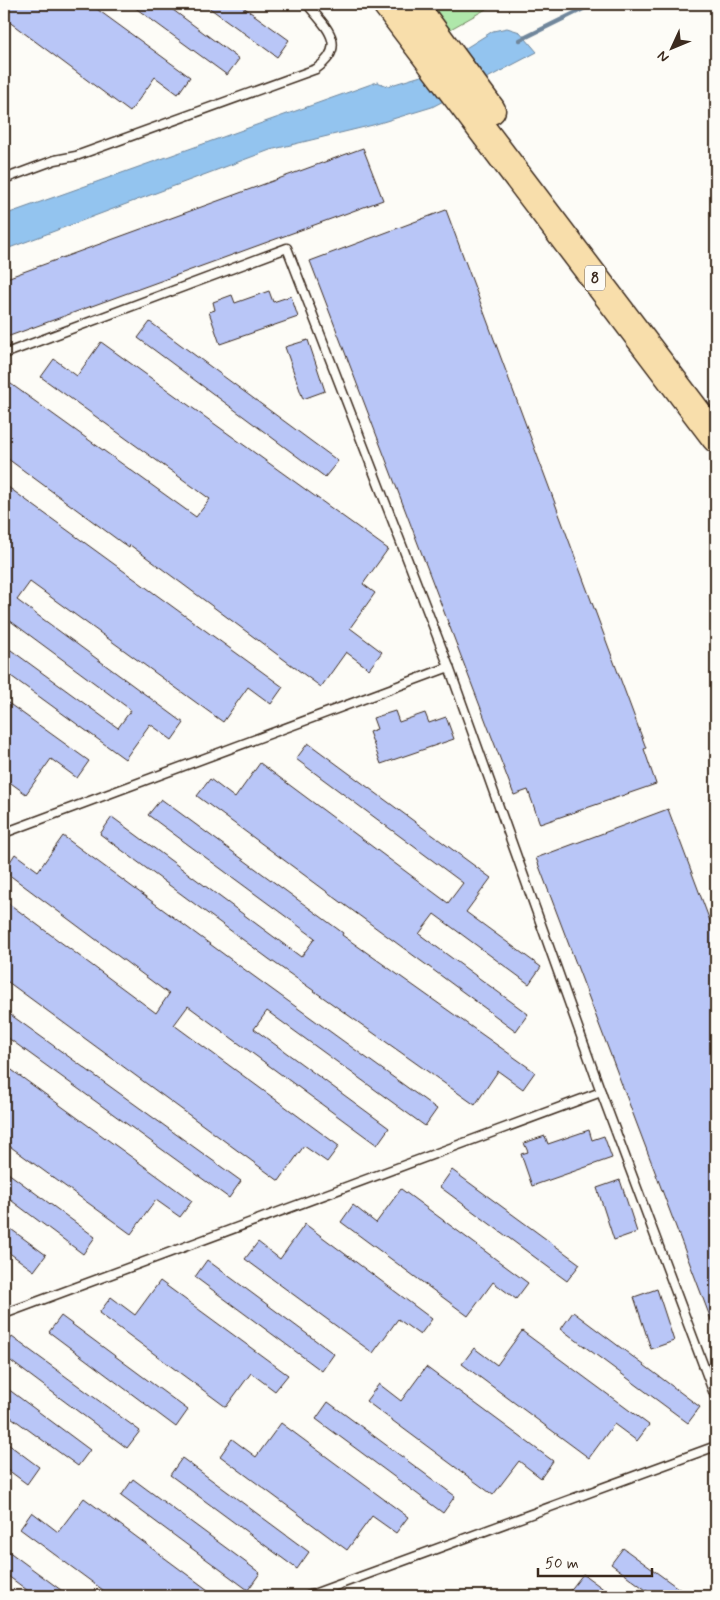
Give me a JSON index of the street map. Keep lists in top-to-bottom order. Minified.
{"streets":{"highway":["8"]},"scale_bar":"50 m","north":"bottom left"}
